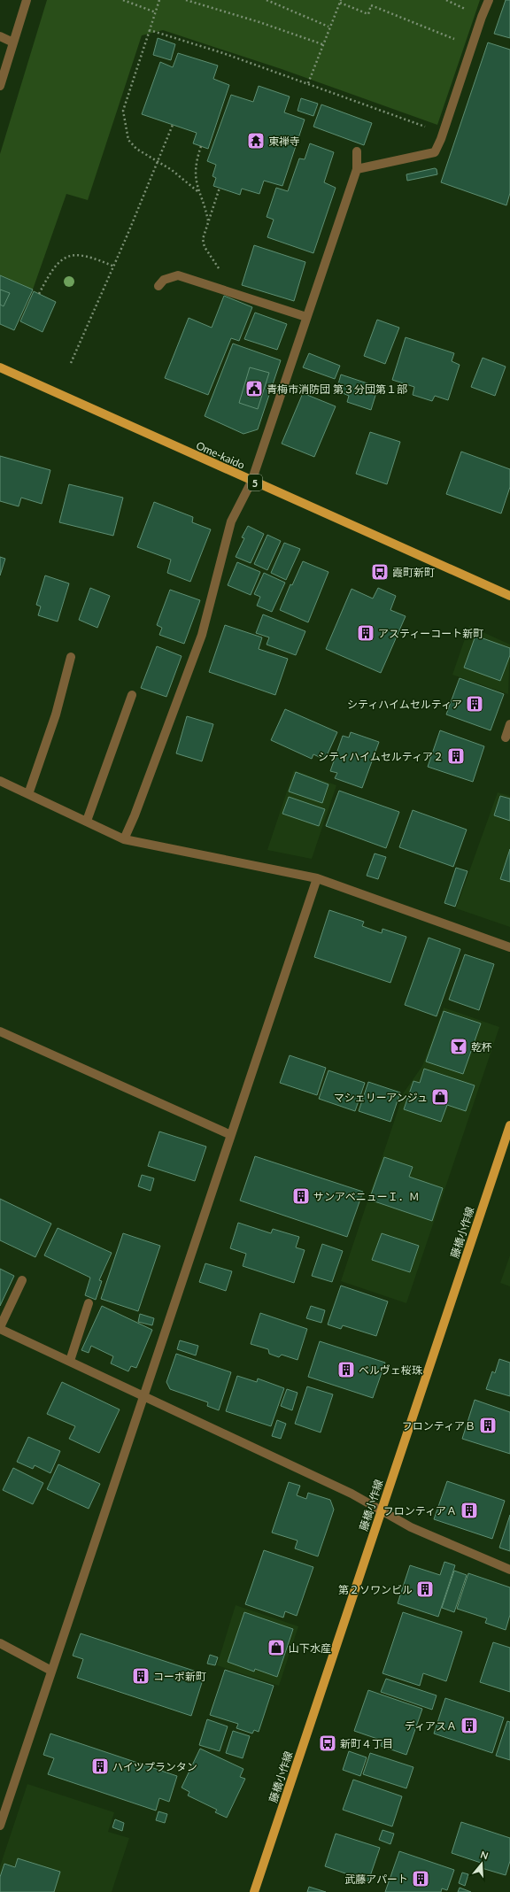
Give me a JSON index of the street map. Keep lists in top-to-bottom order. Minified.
{"streets":{"main road":["Ome-kaido","5","藤橋小作線"]},"places":{"temple":["東禅寺"],"public building":["青梅市消防団 第３分団第１部"],"bus stop":["霞町新町","新町４丁目"],"building":["アスティーコート新町","シティハイムセルティア","シティハイムセルティア２","サンアベニューＩ．Ｍ","ベルヴェ桜珠","フロンティアＢ","フロンティアＡ","第２ソワンビル","コーポ新町","ディアスＡ","ハイツプランタン","武藤アパート"],"bar":["乾杯"],"shop":["マシェリーアンジュ","山下水産"]},"north":"top"}
